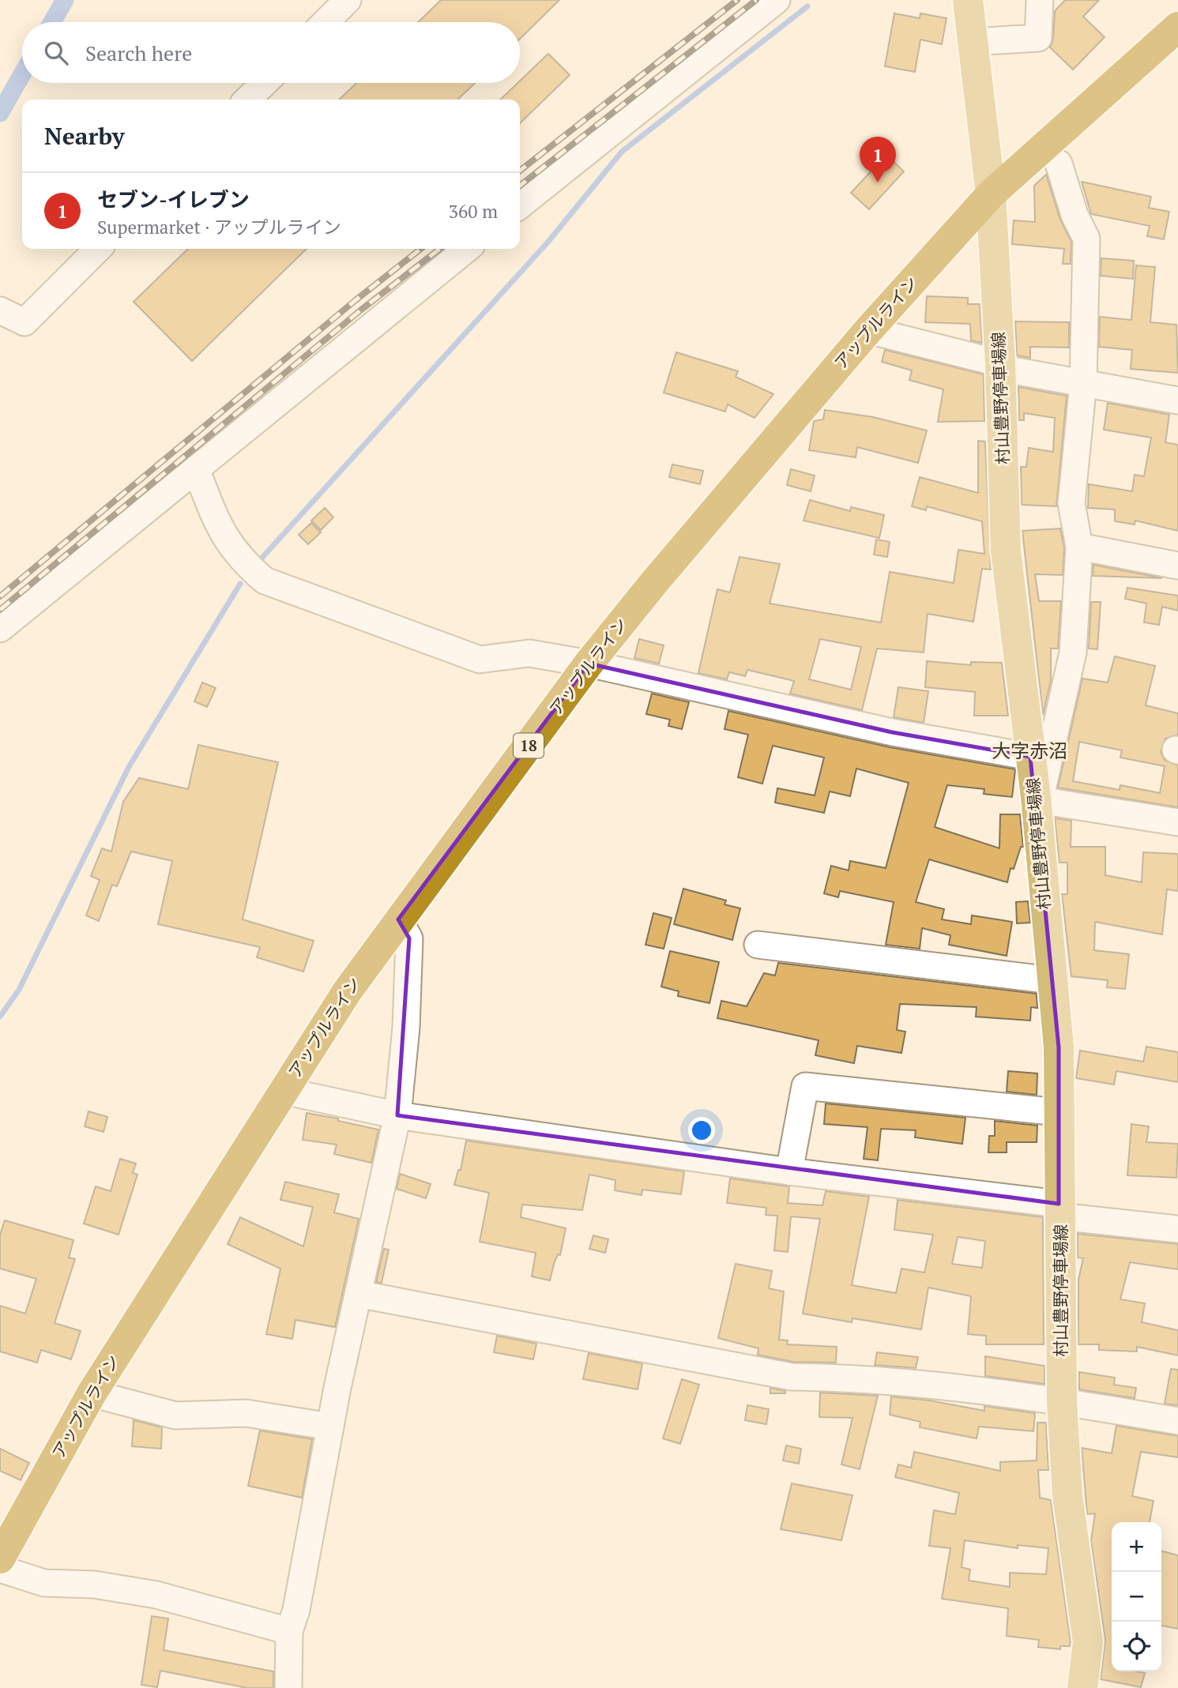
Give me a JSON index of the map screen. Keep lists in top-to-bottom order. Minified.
{"streets":{"highway":["アップルライン","18"],"main road":["村山豊野停車場線"]},"crossings":[["アップルライン","村山豊野停車場線"]],"districts":["大字赤沼"],"page":{"search":"Search here","heading":"Nearby","pins":"1","list":[{"mark":"1","name":"セブン-イレブン","note":"Supermarket · アップルライン","value":"360 m"}],"map_buttons":["+","−"]}}
